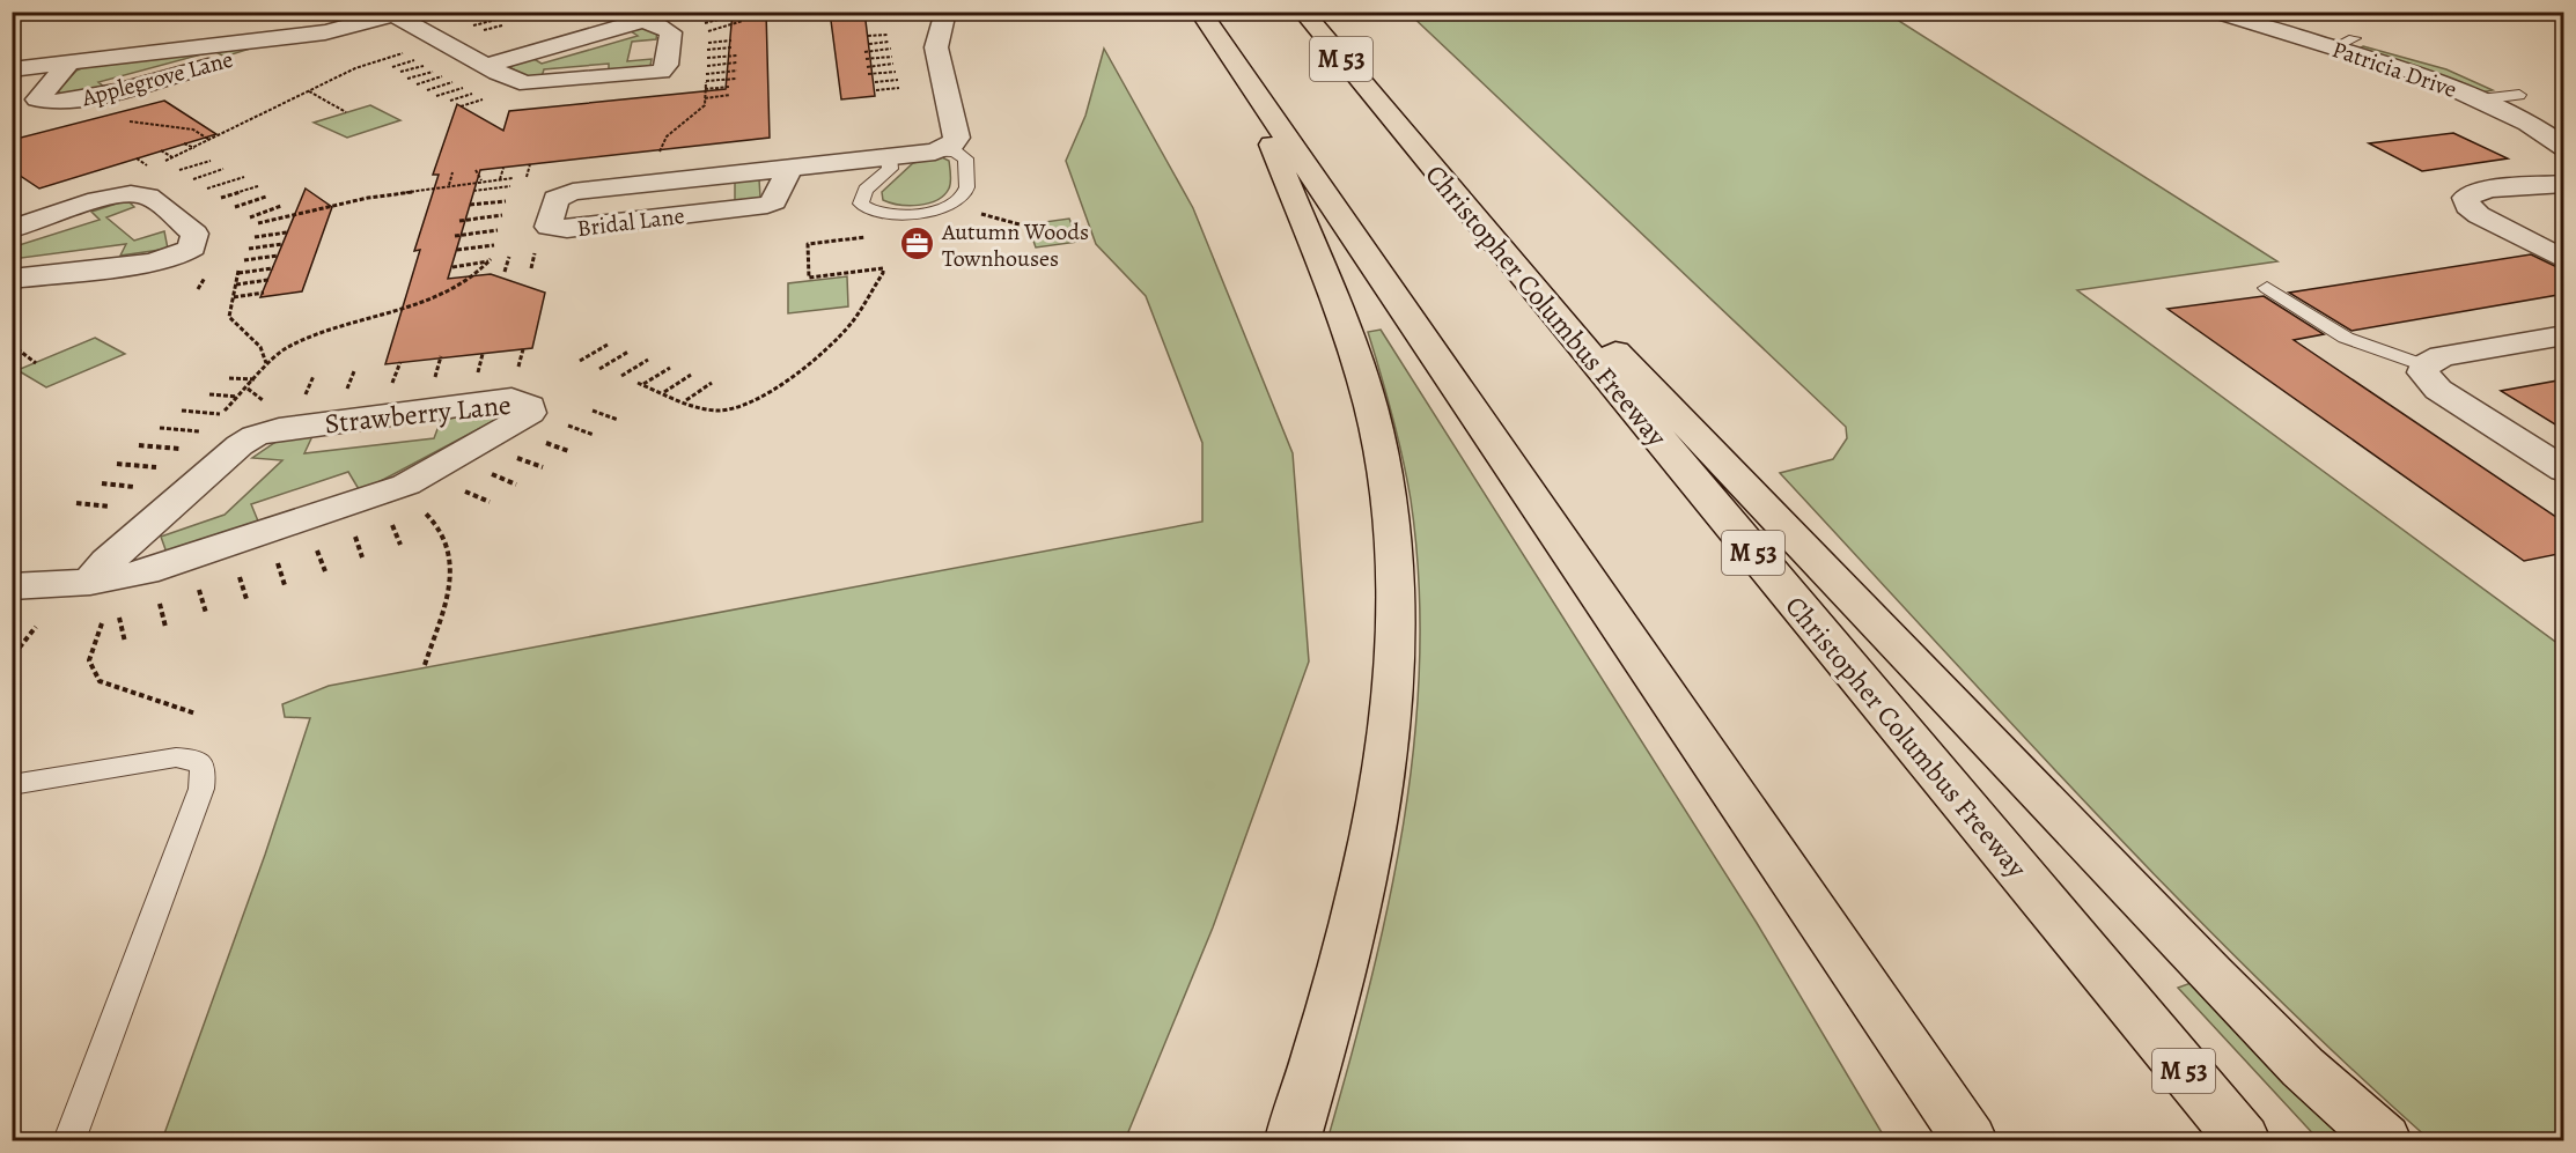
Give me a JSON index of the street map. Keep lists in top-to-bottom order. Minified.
{"streets":{"highway":["M 53","Christopher Columbus Freeway"],"street":["Patricia Drive","Applegrove Lane","Bridal Lane","Strawberry Lane"]},"places":{"office":["Autumn Woods Townhouses"]}}
